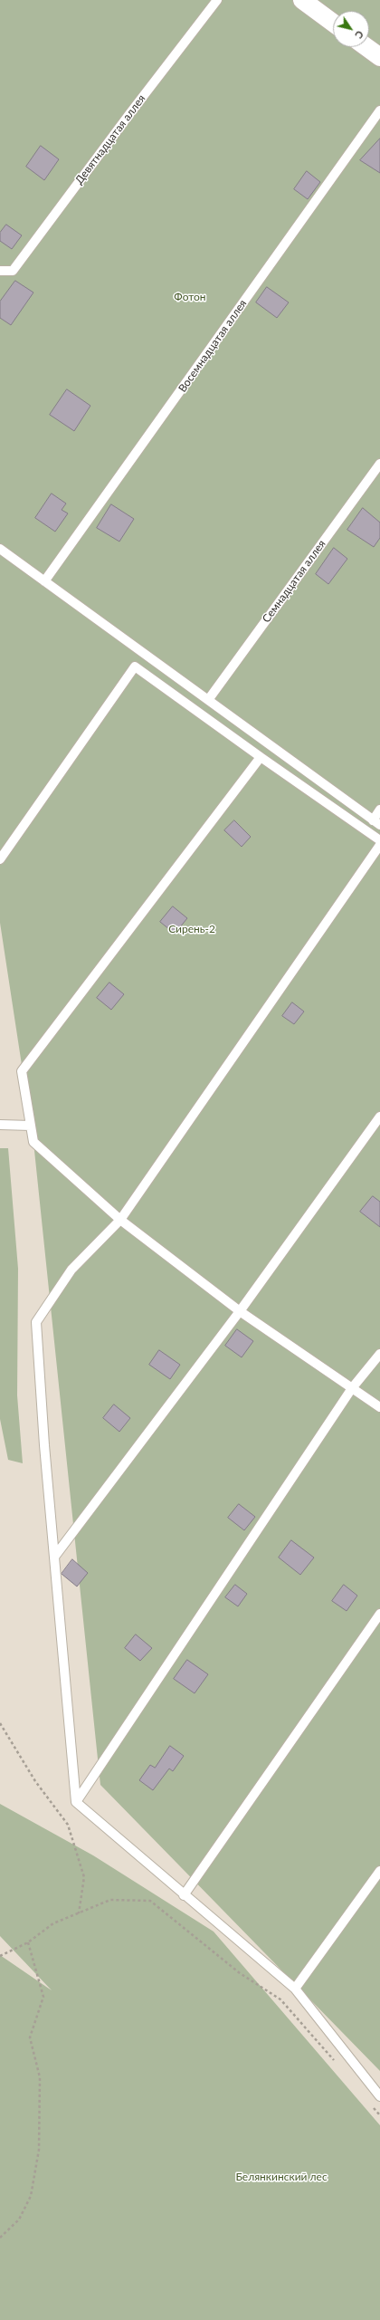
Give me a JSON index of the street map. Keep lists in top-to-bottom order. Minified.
{"streets":{"lane":["Девятнадцатая аллея","Восемнадцатая аллея","Семнадцатая аллея"]},"parks":["Фотон","Сирень-2","Белянкинский лес"],"north":"bottom right"}
